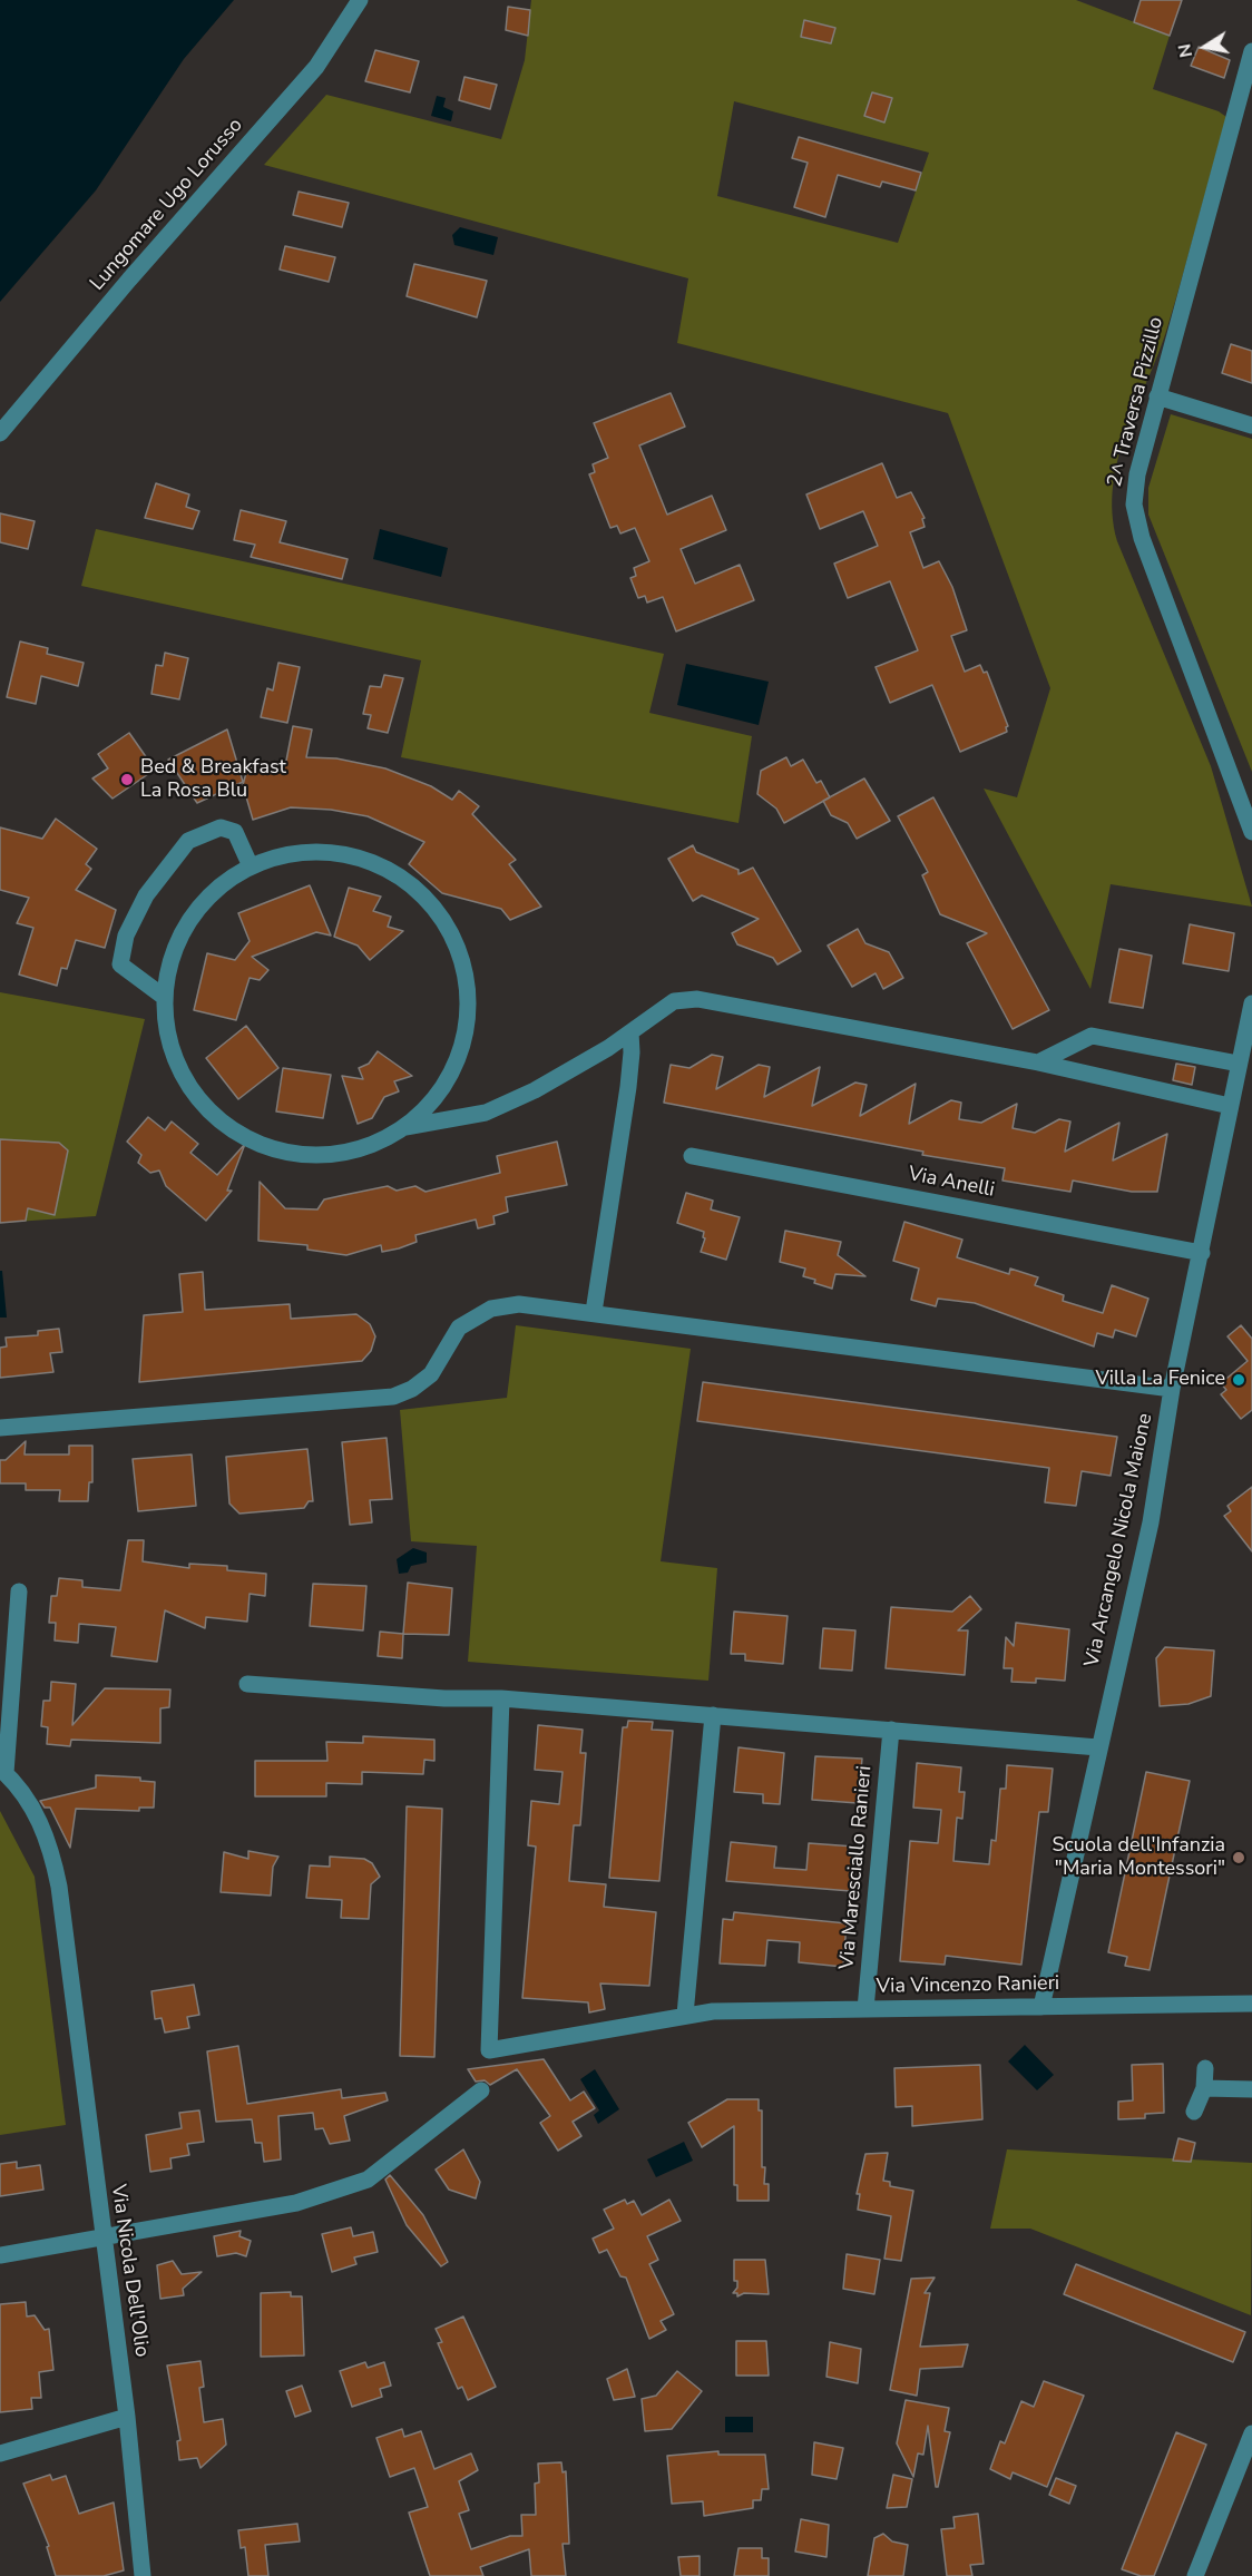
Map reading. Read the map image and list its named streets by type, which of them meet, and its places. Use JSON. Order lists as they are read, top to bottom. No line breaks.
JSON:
{"streets":{"street":["Lungomare Ugo Lorusso","2^ Traversa Pizzillo","Via Anelli","Via Arcangelo Nicola Maione","Via Maresciallo Ranieri","Via Vincenzo Ranieri","Via Nicola Dell'Olio"]},"crossings":[["Via Anelli","Via Arcangelo Nicola Maione"],["Via Arcangelo Nicola Maione","Via Vincenzo Ranieri"],["Via Maresciallo Ranieri","Via Vincenzo Ranieri"]],"places":["Bed & Breakfast La Rosa Blu","Villa La Fenice","Scuola dell'Infanzia \"Maria Montessori\""],"north":"left"}
